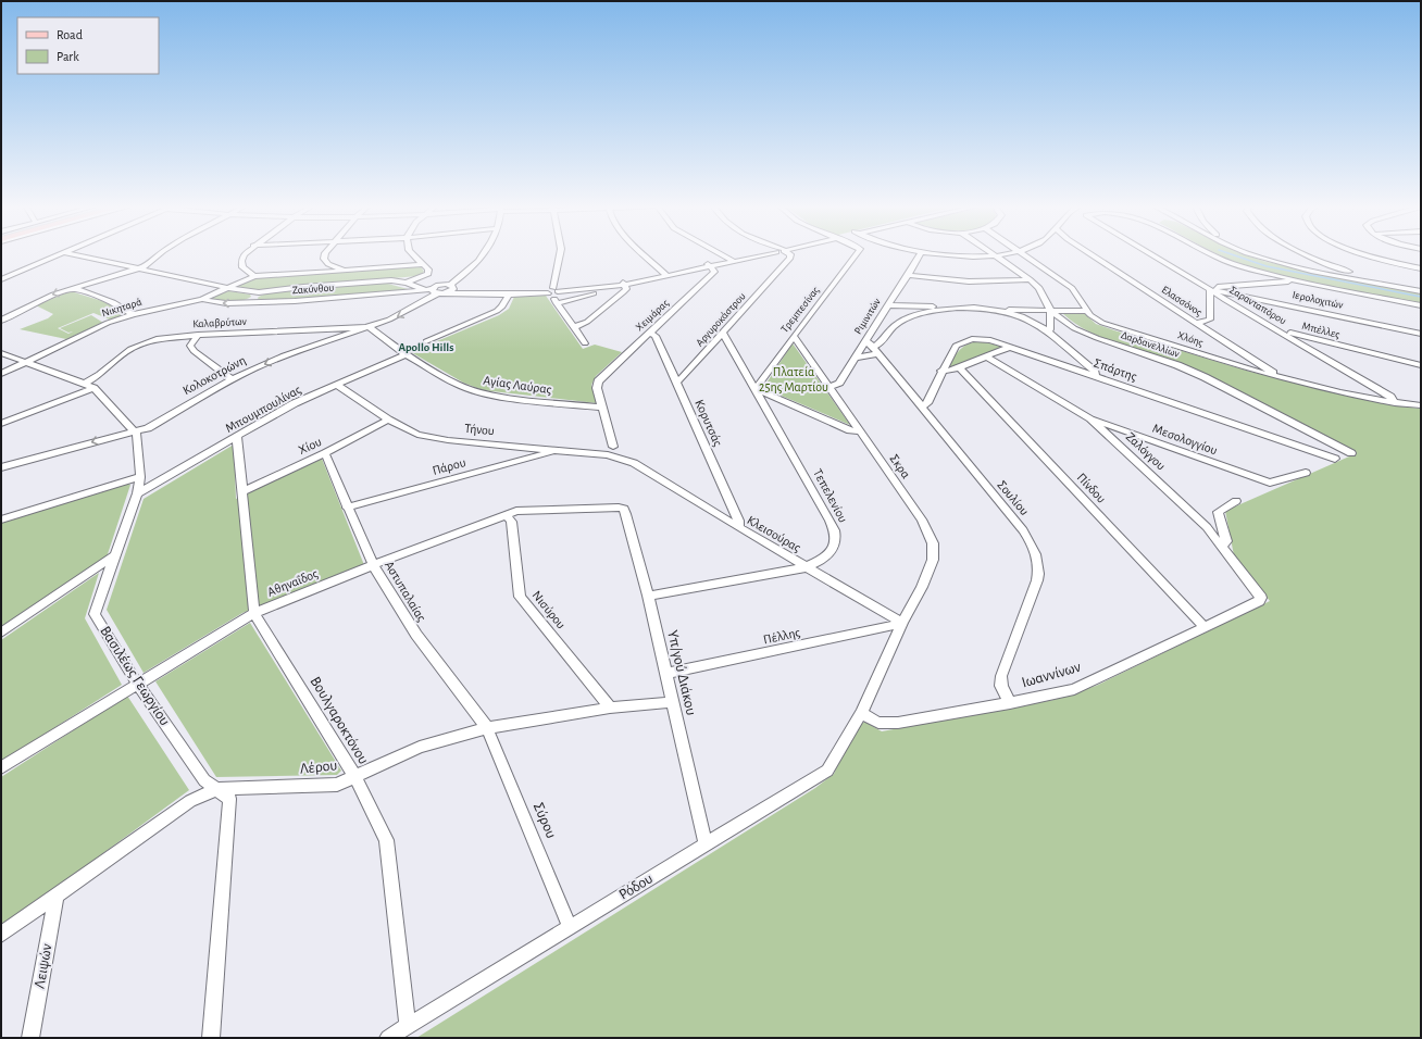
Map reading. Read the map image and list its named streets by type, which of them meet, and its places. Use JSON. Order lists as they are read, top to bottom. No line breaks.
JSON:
{"streets":{"street":["Ζακύνθου","Ιερολοχιτών","Ελασσόνος","Σαρανταπόρου","Νικηταρά","Τρεμπεσίνας","Χειμάρας","Ριμινιτών","Αργυροκάστρου","Καλαβρύτων","Μπέλλες","Χλόης","Δαρδανελλίων","Σπάρτης","Κολοκοτρώνη","Αγίας Λαύρας","Μπουμπουλίνας","Κορυτσάς","Τήνου","Μεσολογγίου","Χίου","Ζαλόγγου","Πάρου","Σκρα","Πίνδου","Τεπελενίου","Σουλίου","Κλεισούρας","Αθηναΐδος","Αστυπαλαίας","Νισύρου","Πέλλης","Υπ/γού Διάκου","Ιωαννίνων","Βασιλέως Γεωργίου","Βουλγαροκτόνου","Λέρου","Σύρου","Ρόδου","Λειψών"]},"crossings":[["Ζακύνθου","Νικηταρά"],["Ζακύνθου","Κολοκοτρώνη"],["Ιερολοχιτών","Σαρανταπόρου"],["Ελασσόνος","Χλόης"],["Σαρανταπόρου","Μπέλλες"],["Σαρανταπόρου","Χλόης"],["Τρεμπεσίνας","Σκρα"],["Τρεμπεσίνας","Τεπελενίου"],["Χειμάρας","Αγίας Λαύρας"],["Χειμάρας","Κορυτσάς"],["Ριμινιτών","Σκρα"],["Ριμινιτών","Σουλίου"],["Αργυροκάστρου","Κορυτσάς"],["Αργυροκάστρου","Τεπελενίου"],["Καλαβρύτων","Κολοκοτρώνη"],["Καλαβρύτων","Αγίας Λαύρας"],["Σπάρτης","Σουλίου"],["Κολοκοτρώνη","Αγίας Λαύρας"],["Κολοκοτρώνη","Βασιλέως Γεωργίου"],["Αγίας Λαύρας","Μπουμπουλίνας"],["Μπουμπουλίνας","Τήνου"],["Μπουμπουλίνας","Βασιλέως Γεωργίου"],["Μπουμπουλίνας","Βουλγαροκτόνου"],["Κορυτσάς","Κλεισούρας"],["Τήνου","Χίου"],["Τήνου","Πάρου"],["Τήνου","Κλεισούρας"],["Μεσολογγίου","Ζαλόγγου"],["Χίου","Αστυπαλαίας"],["Χίου","Βουλγαροκτόνου"],["Ζαλόγγου","Ιωαννίνων"],["Πάρου","Αστυπαλαίας"],["Σκρα","Κλεισούρας"],["Σκρα","Πέλλης"],["Σκρα","Ιωαννίνων"],["Σκρα","Ρόδου"],["Πίνδου","Ιωαννίνων"],["Τεπελενίου","Κλεισούρας"],["Τεπελενίου","Υπ/γού Διάκου"],["Σουλίου","Ιωαννίνων"],["Κλεισούρας","Πέλλης"],["Αθηναΐδος","Αστυπαλαίας"],["Αθηναΐδος","Νισύρου"],["Αθηναΐδος","Υπ/γού Διάκου"],["Αθηναΐδος","Βασιλέως Γεωργίου"],["Αθηναΐδος","Βουλγαροκτόνου"],["Αστυπαλαίας","Λέρου"],["Αστυπαλαίας","Σύρου"],["Νισύρου","Λέρου"],["Πέλλης","Υπ/γού Διάκου"],["Υπ/γού Διάκου","Λέρου"],["Υπ/γού Διάκου","Ρόδου"],["Ιωαννίνων","Ρόδου"],["Βασιλέως Γεωργίου","Λέρου"],["Βουλγαροκτόνου","Λέρου"],["Βουλγαροκτόνου","Ρόδου"],["Λέρου","Σύρου"],["Λέρου","Λειψών"],["Σύρου","Ρόδου"]],"districts":["Apollo Hills"],"parks":["Πλατεία 25ης Μαρτίου"],"legend":["Road","Park"]}
